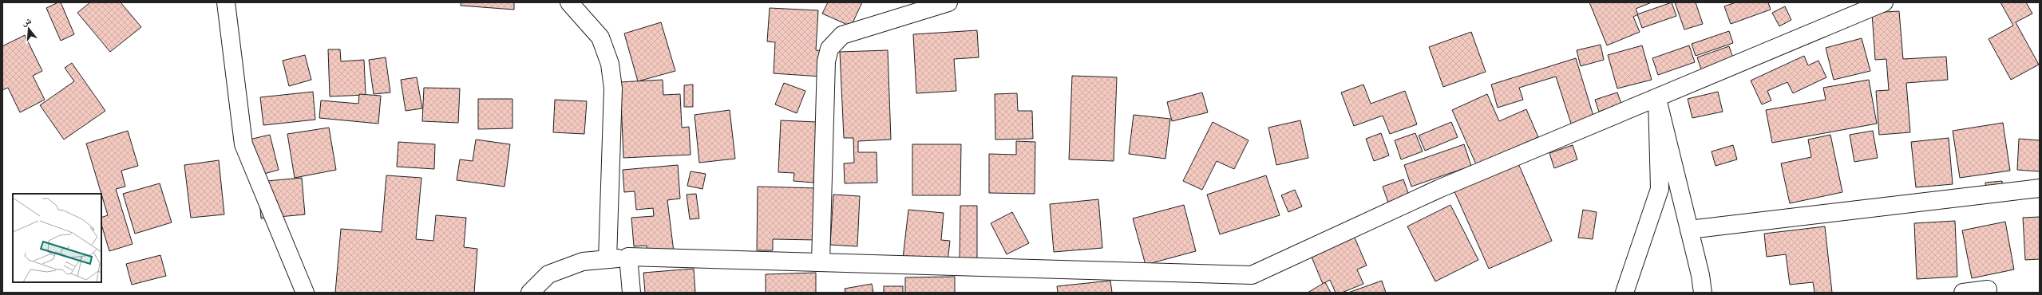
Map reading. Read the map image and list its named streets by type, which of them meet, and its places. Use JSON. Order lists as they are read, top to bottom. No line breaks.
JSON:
{"north":"top"}
